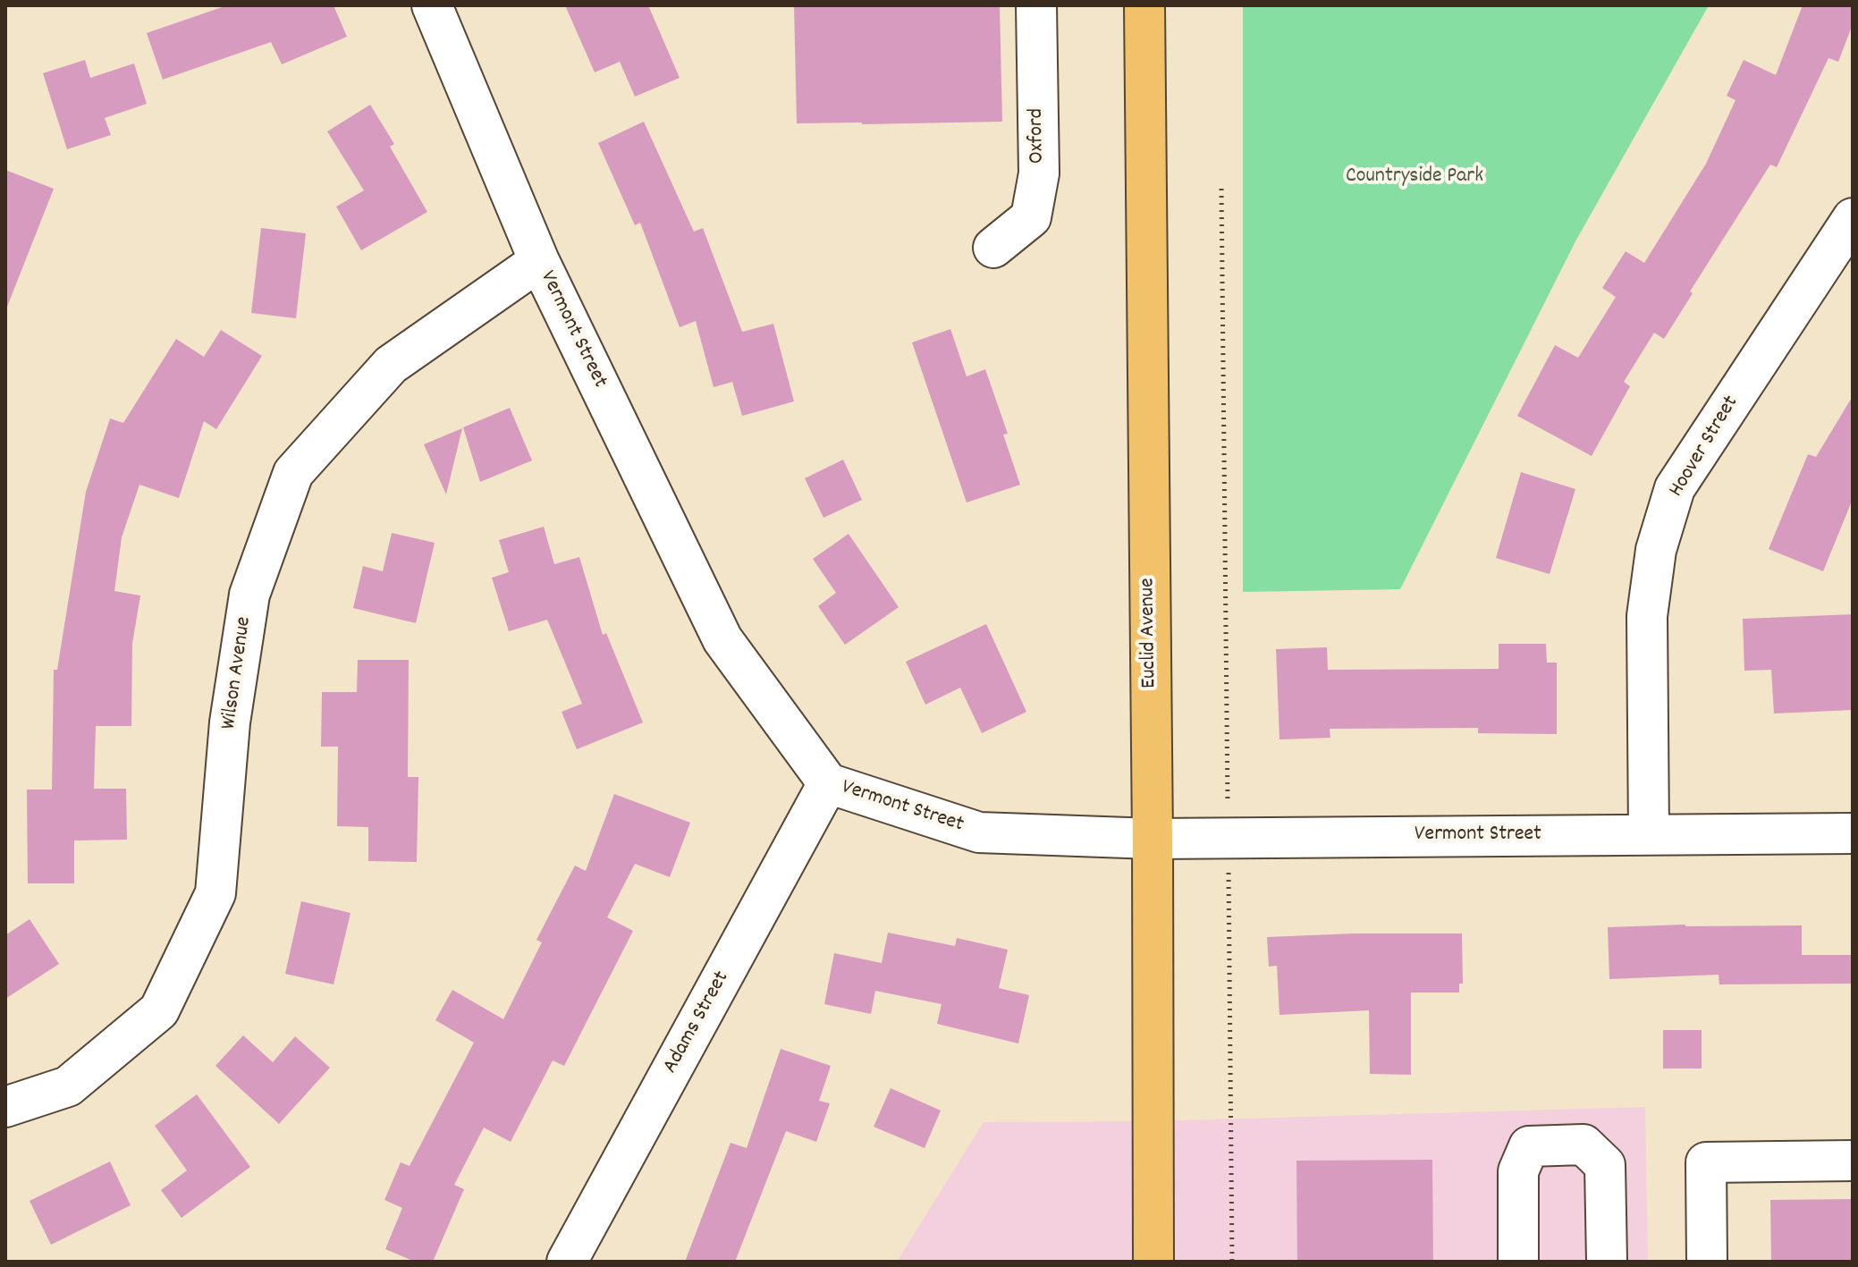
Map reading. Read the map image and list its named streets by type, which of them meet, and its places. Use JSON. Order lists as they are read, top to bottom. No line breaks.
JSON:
{"streets":{"main road":["Euclid Avenue"],"street":["Oxford","Vermont Street","Hoover Street","Wilson Avenue","Adams Street"]},"crossings":[["Vermont Street","Hoover Street"],["Vermont Street","Euclid Avenue"],["Vermont Street","Wilson Avenue"],["Vermont Street","Adams Street"]],"parks":["Countryside Park"]}
